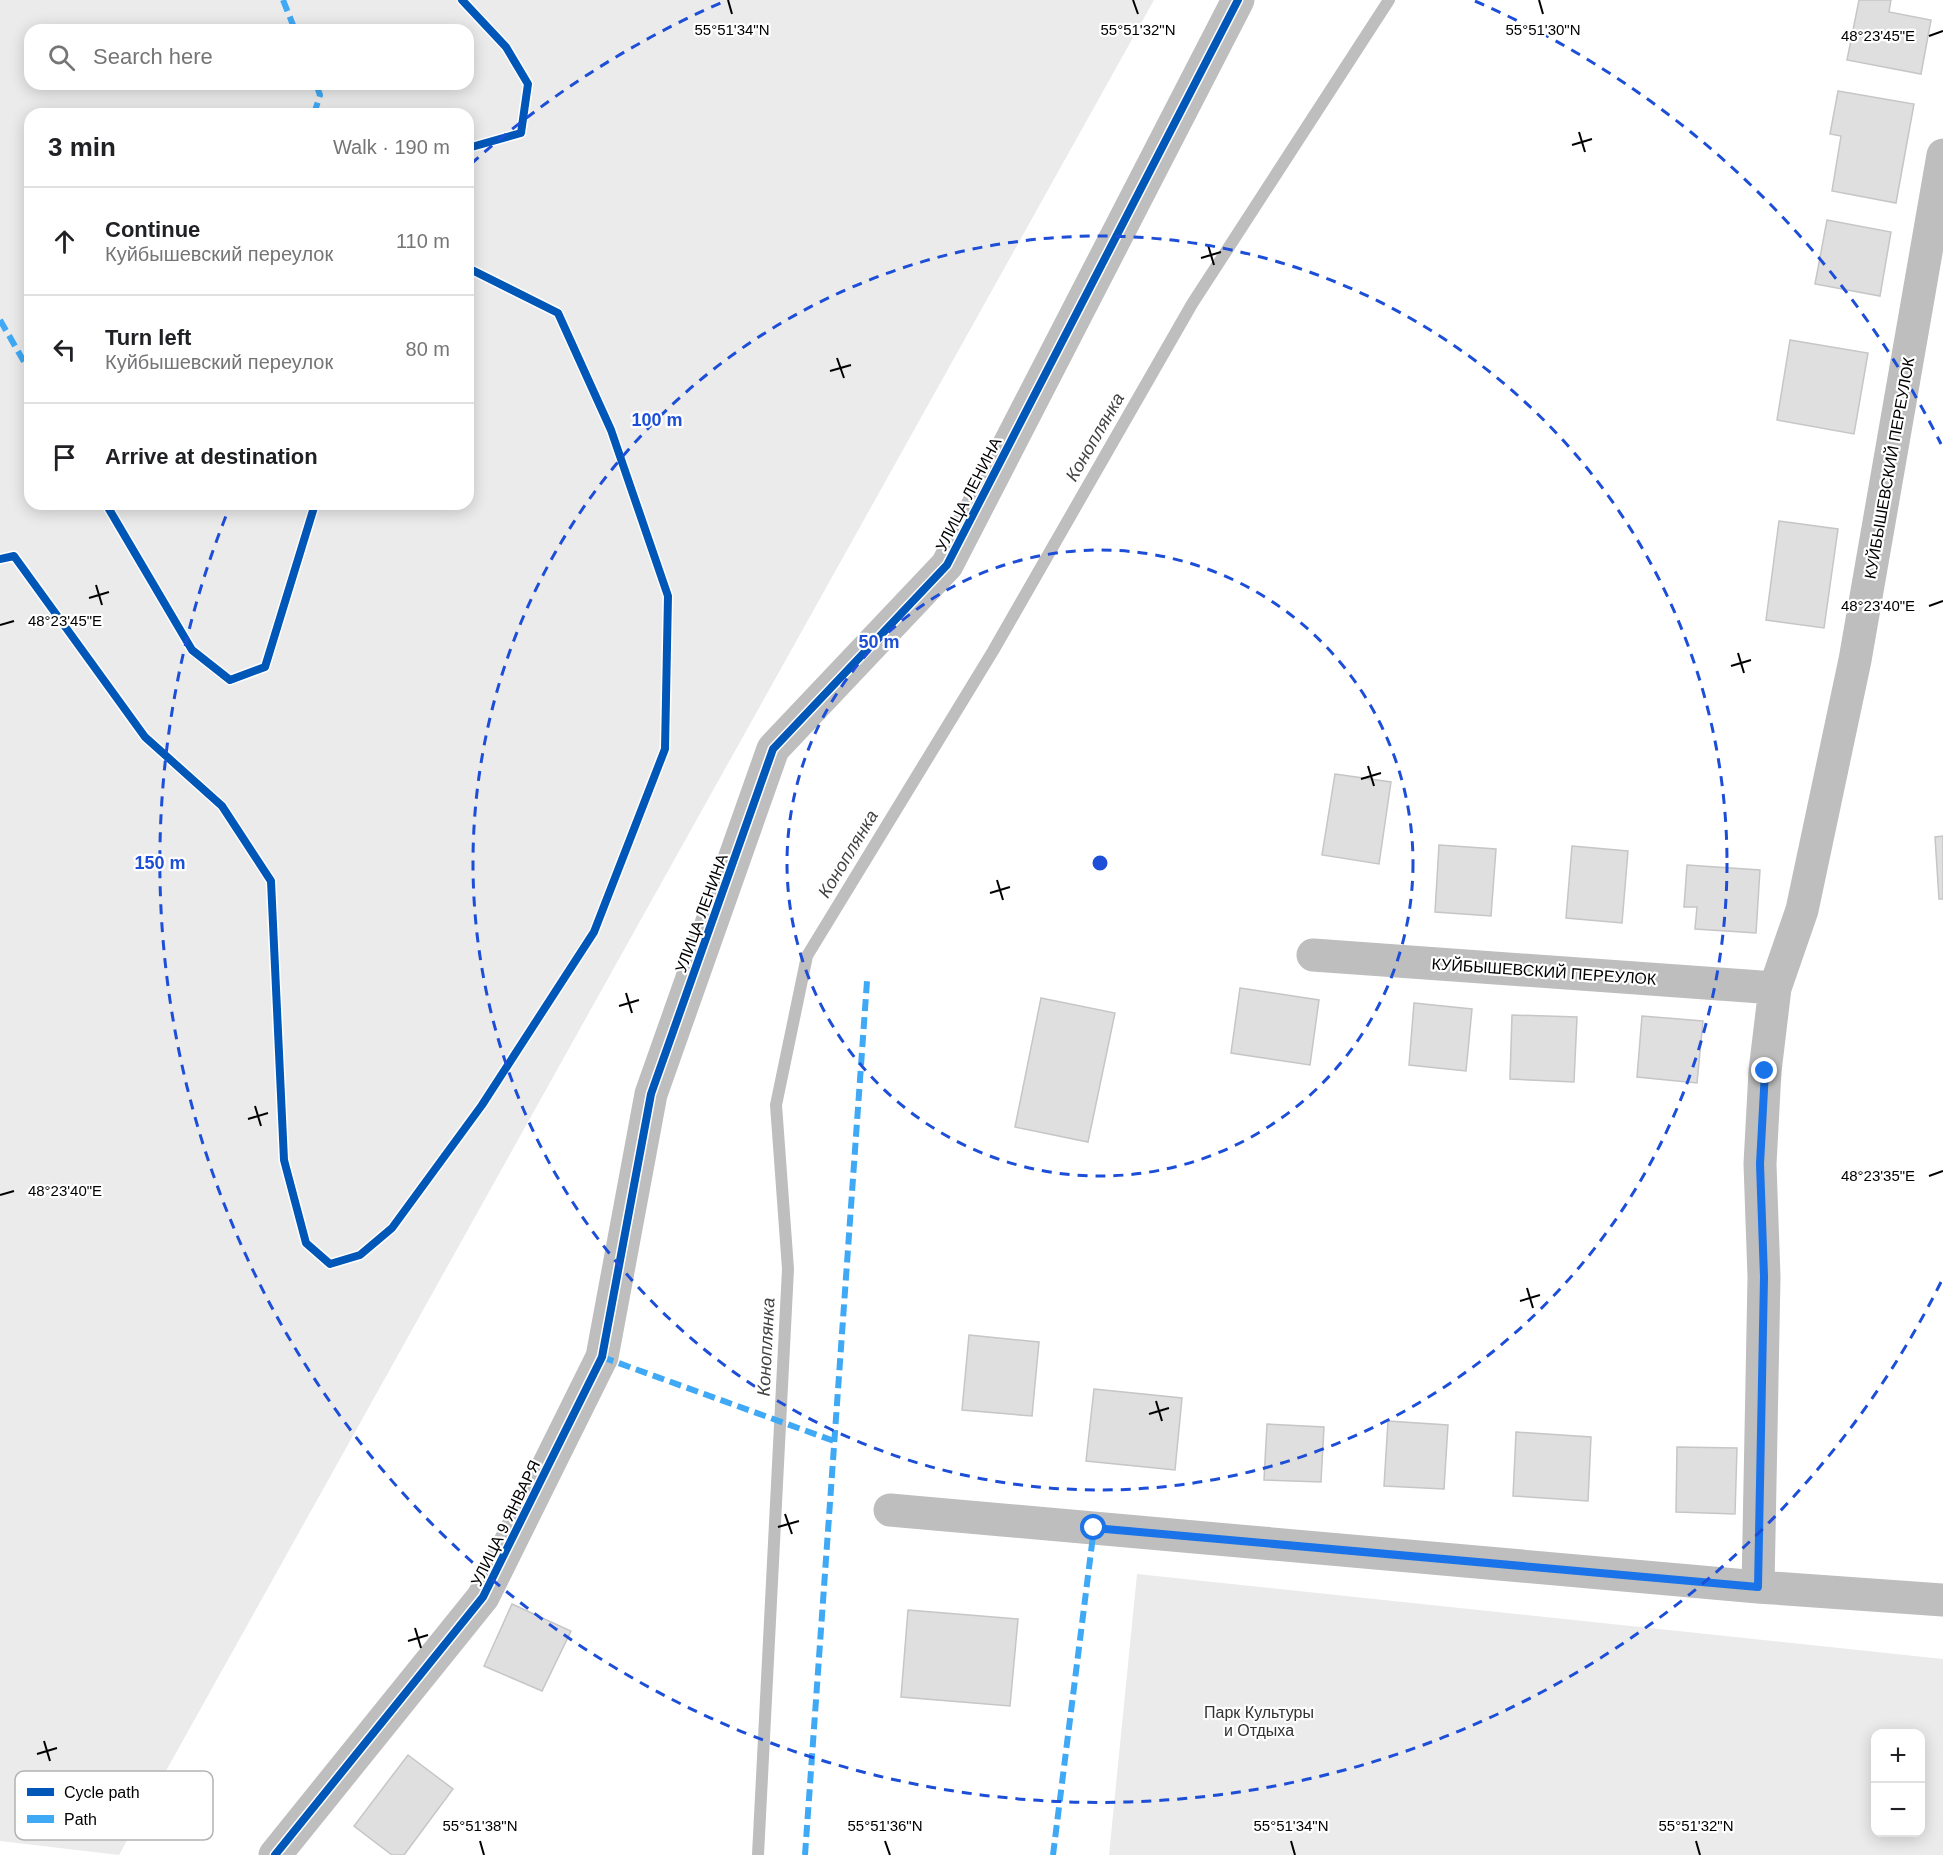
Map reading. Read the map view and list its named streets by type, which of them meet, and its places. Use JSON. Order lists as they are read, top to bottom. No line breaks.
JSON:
{"streets":{"street":["КУЙБЫШЕВСКИЙ ПЕРЕУЛОК","УЛИЦА ЛЕНИНА","УЛИЦА 9 ЯНВАРЯ"]},"crossings":[["УЛИЦА ЛЕНИНА","УЛИЦА 9 ЯНВАРЯ"]],"water":["Коноплянка"],"parks":["Парк Культуры и Отдыха"],"legend":["Cycle path","Path"],"page":{"search":"Search here","heading":["3 min","Walk · 190 m"],"list":[["Continue","Куйбышевский переулок","110 m"],["Turn left","Куйбышевский переулок","80 m"],"Arrive at destination"],"map_buttons":["+","−"]},"coordinates":["55°51'34\"N","55°51'32\"N","55°51'30\"N","48°23'45\"E","48°23'40\"E","48°23'35\"E","55°51'38\"N","55°51'36\"N"],"rings":["100 m","50 m","150 m"]}
